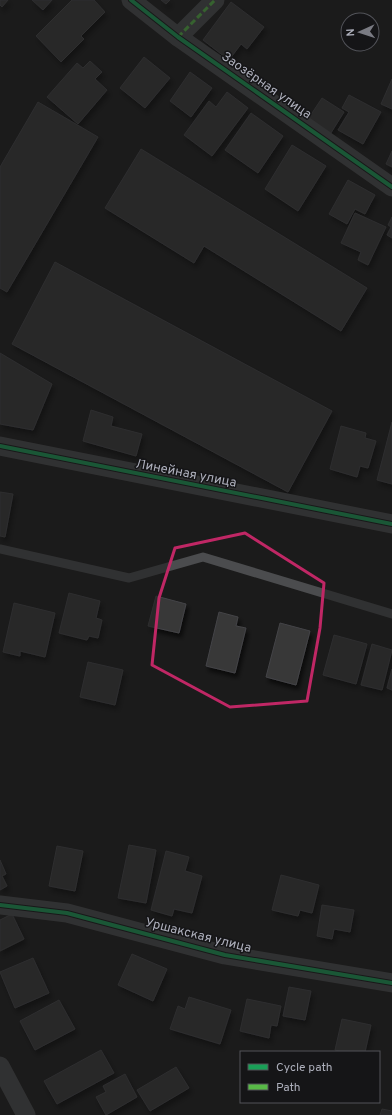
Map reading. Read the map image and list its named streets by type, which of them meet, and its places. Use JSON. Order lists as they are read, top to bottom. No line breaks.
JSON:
{"streets":{"street":["Заозёрная улица","Линейная улица","Уршакская улица"]},"legend":["Cycle path","Path"],"north":"left"}
